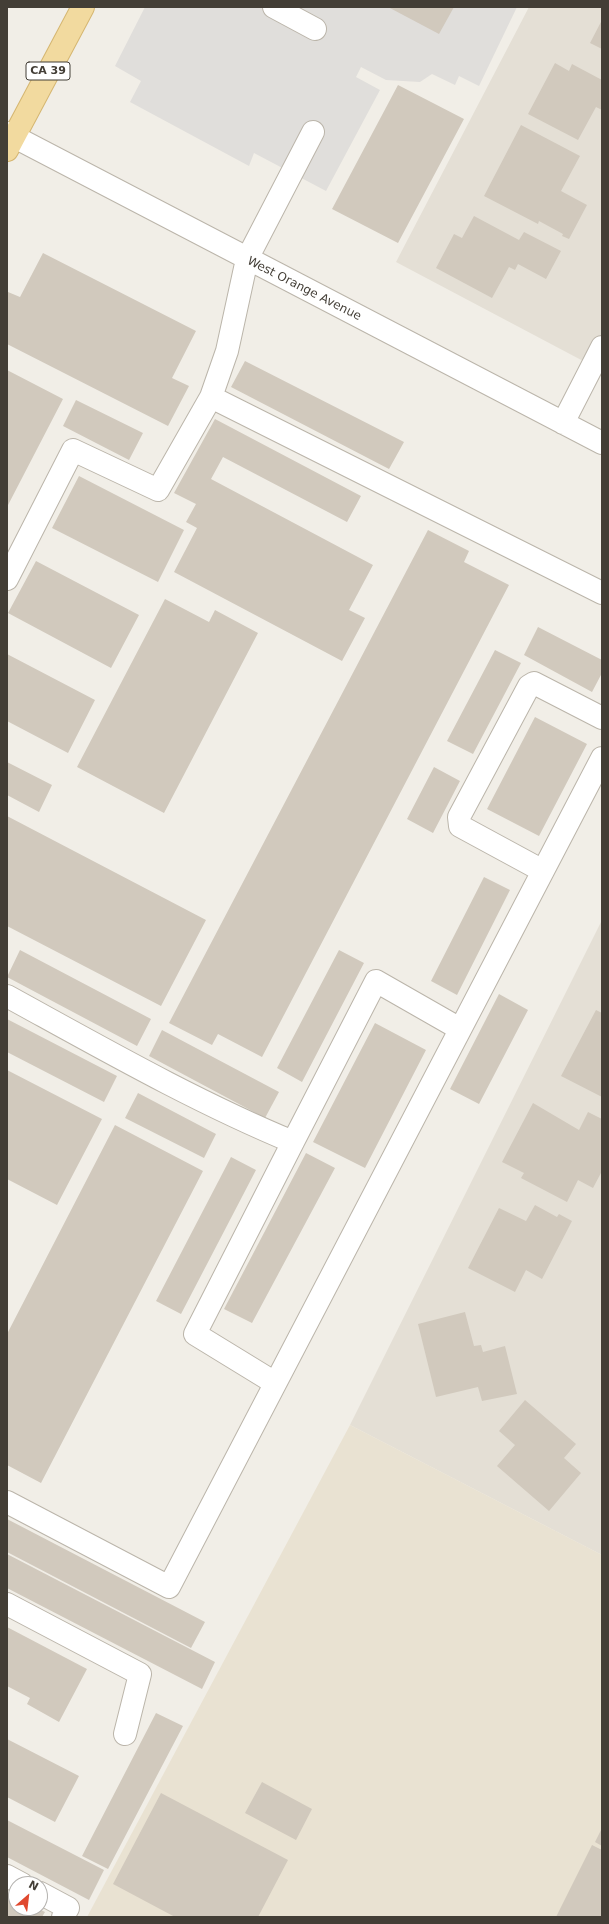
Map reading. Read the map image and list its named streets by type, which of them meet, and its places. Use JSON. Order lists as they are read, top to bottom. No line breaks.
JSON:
{"streets":{"main road":["CA 39"],"street":["West Orange Avenue"]},"crossings":[["CA 39","West Orange Avenue"]],"north":"top right"}
